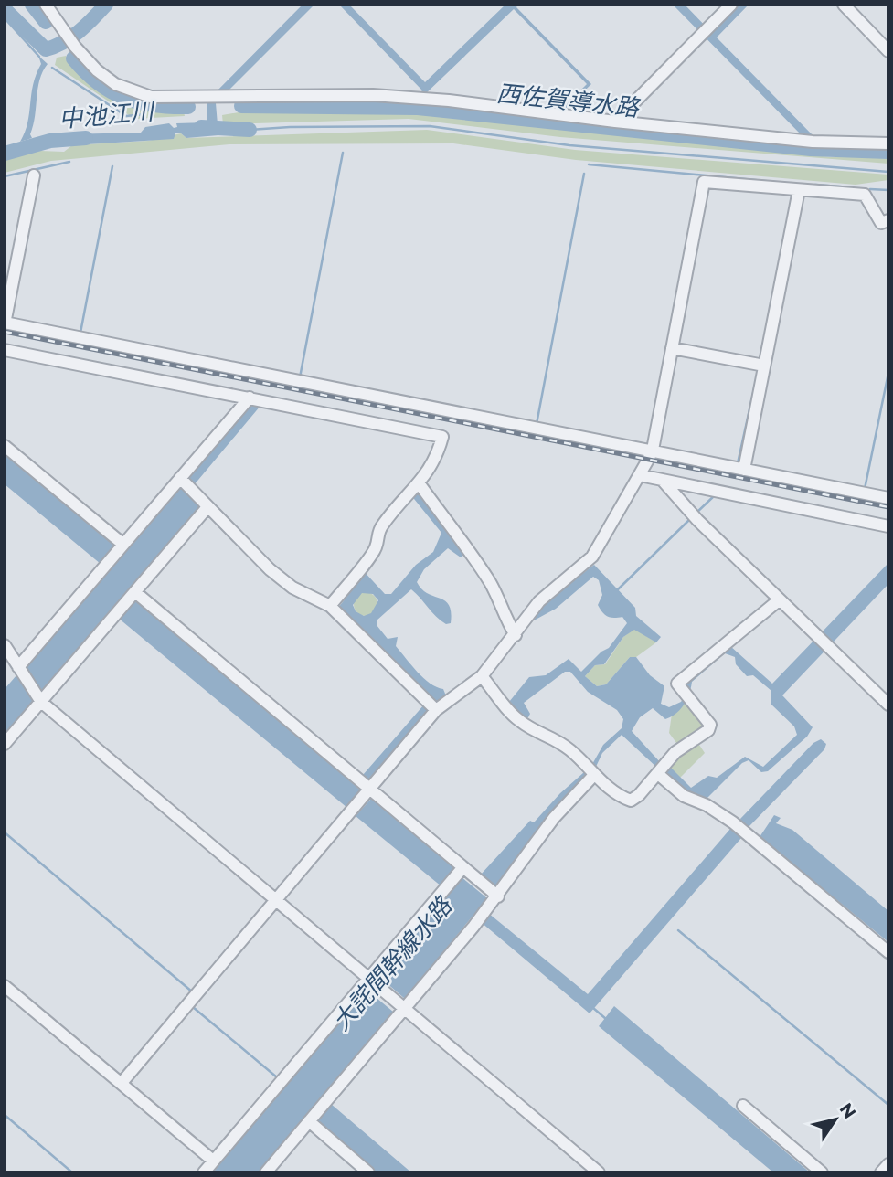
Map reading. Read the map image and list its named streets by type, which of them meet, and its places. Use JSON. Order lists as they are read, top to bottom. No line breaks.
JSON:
{"water":["西佐賀導水路","中池江川","大詫間幹線水路"],"north":"top right"}
